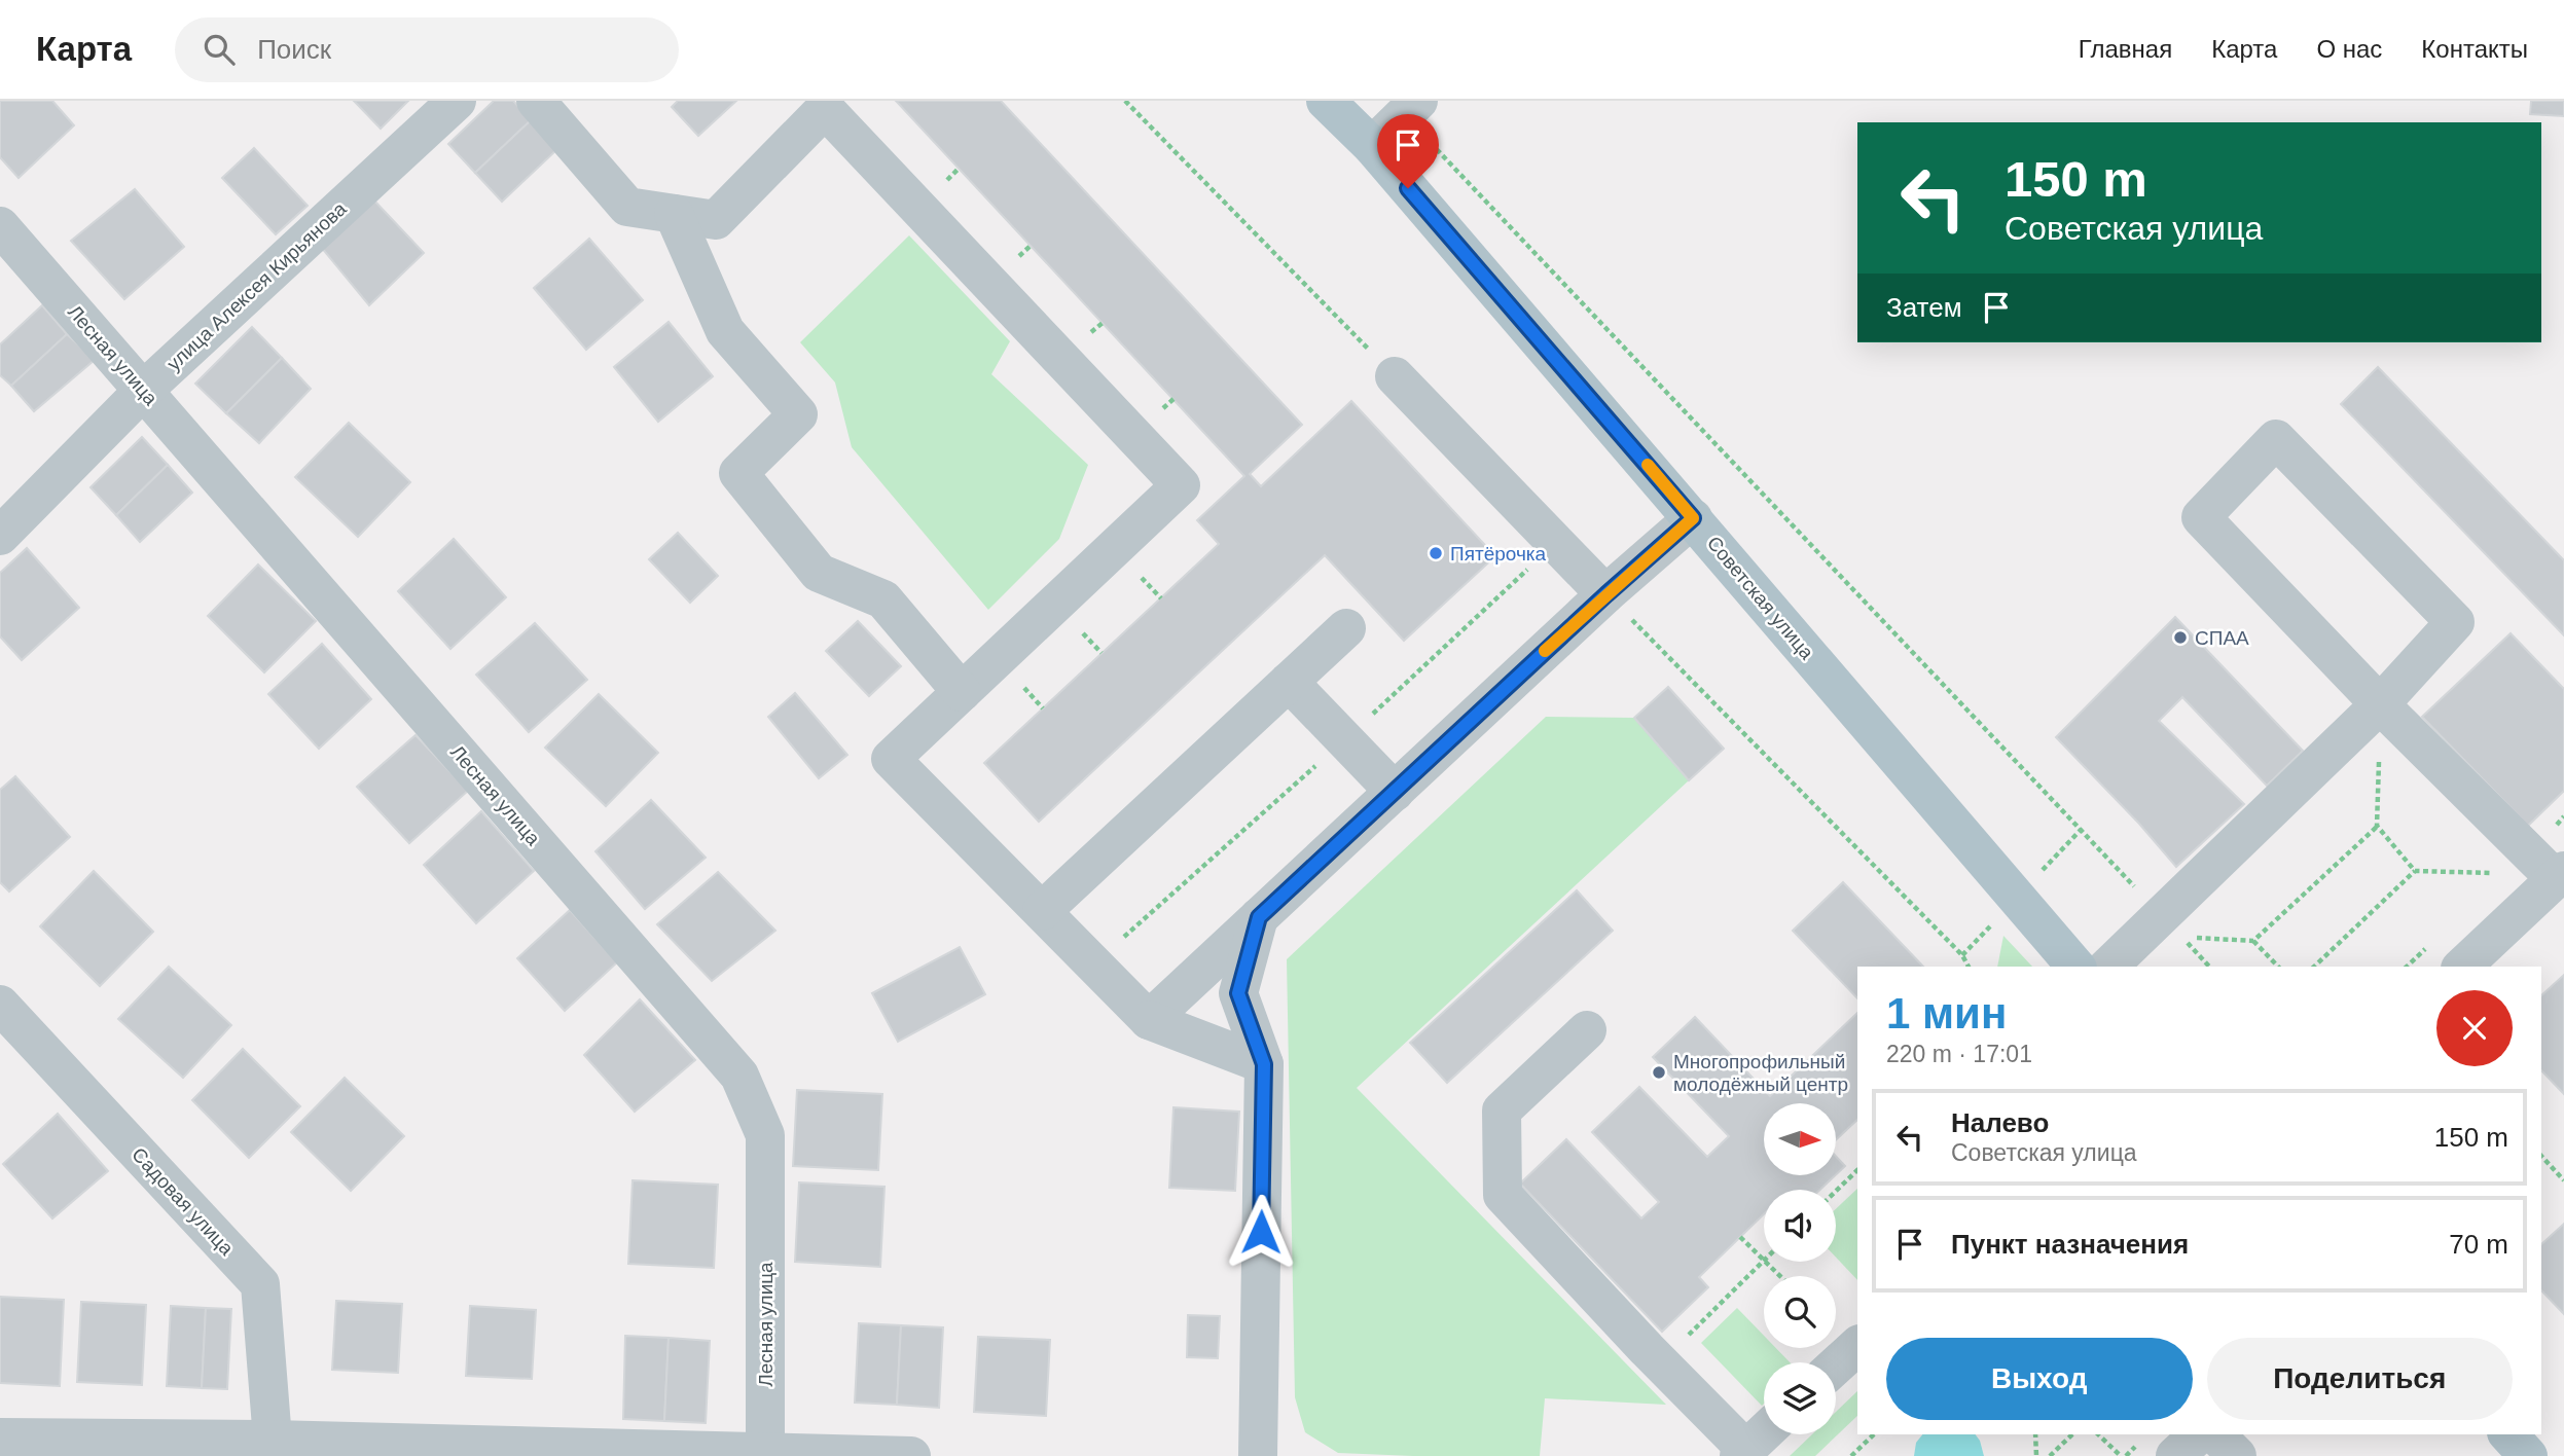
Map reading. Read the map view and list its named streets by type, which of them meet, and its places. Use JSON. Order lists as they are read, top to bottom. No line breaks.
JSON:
{"streets":{"main road":["Советская улица"],"street":["улица Алексея Кирьянова","Лесная улица","Садовая улица"]},"crossings":[["улица Алексея Кирьянова","Лесная улица"]],"places":["Пятёрочка","СПАА","Многопрофильный молодёжный центр"],"north":"right","page":{"header":"Карта","search":"Поиск","nav":["Главная","Карта","О нас","Контакты"],"turn":["150 m","Советская улица"],"then":"Затем","heading":["1 мин","220 m · 17:01"],"list":[{"name":"Налево","note":"Советская улица","value":"150 m"},{"name":"Пункт назначения","value":"70 m"}],"buttons":["Выход","Поделиться"]}}
